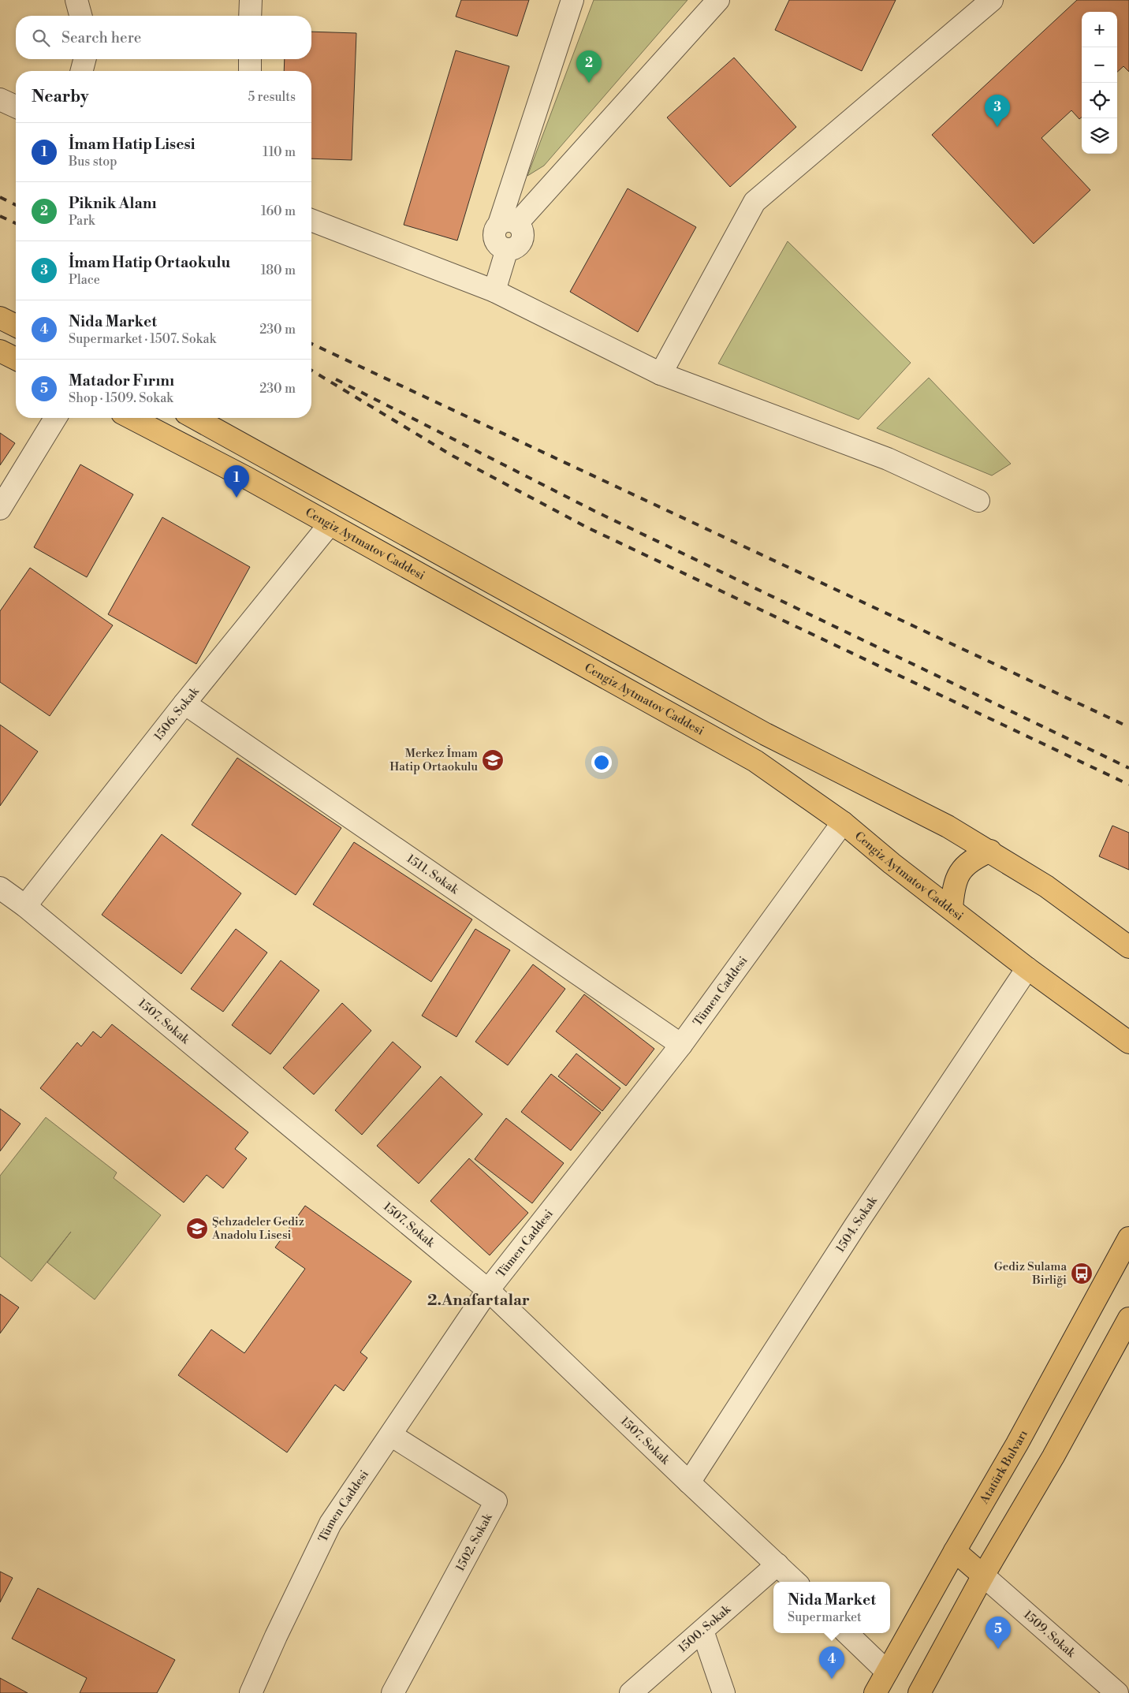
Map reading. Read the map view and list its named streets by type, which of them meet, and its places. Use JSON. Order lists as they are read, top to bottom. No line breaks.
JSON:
{"streets":{"main road":["Cengiz Aytmatov Caddesi","Atatürk Bulvarı"],"street":["1506. Sokak","1511. Sokak","Tümen Caddesi","1507. Sokak","1504. Sokak","1502. Sokak","1500. Sokak","1509. Sokak"]},"crossings":[["Cengiz Aytmatov Caddesi","1506. Sokak"],["Cengiz Aytmatov Caddesi","Tümen Caddesi"],["Cengiz Aytmatov Caddesi","1504. Sokak"],["1506. Sokak","1511. Sokak"],["1506. Sokak","1507. Sokak"],["1511. Sokak","Tümen Caddesi"],["Tümen Caddesi","1507. Sokak"],["Tümen Caddesi","1502. Sokak"],["1507. Sokak","1504. Sokak"],["1507. Sokak","1500. Sokak"]],"districts":["2.Anafartalar"],"places":{"school or university":["Merkez İmam Hatip Ortaokulu","Şehzadeler Gediz Anadolu Lisesi"],"bus stop":["Gediz Sulama Birliği"]},"page":{"map_buttons":["+","−"],"search":"Search here","pins":["2","3","1","5","4"],"heading":["Nearby","5 results"],"list":[{"mark":"1","name":"İmam Hatip Lisesi","note":"Bus stop","value":"110 m"},{"mark":"2","name":"Piknik Alanı","note":"Park","value":"160 m"},{"mark":"3","name":"İmam Hatip Ortaokulu","note":"Place","value":"180 m"},{"mark":"4","name":"Nida Market","note":"Supermarket · 1507. Sokak","value":"230 m"},{"mark":"5","name":"Matador Fırını","note":"Shop · 1509. Sokak","value":"230 m"}],"popup":["Nida Market","Supermarket"]}}
